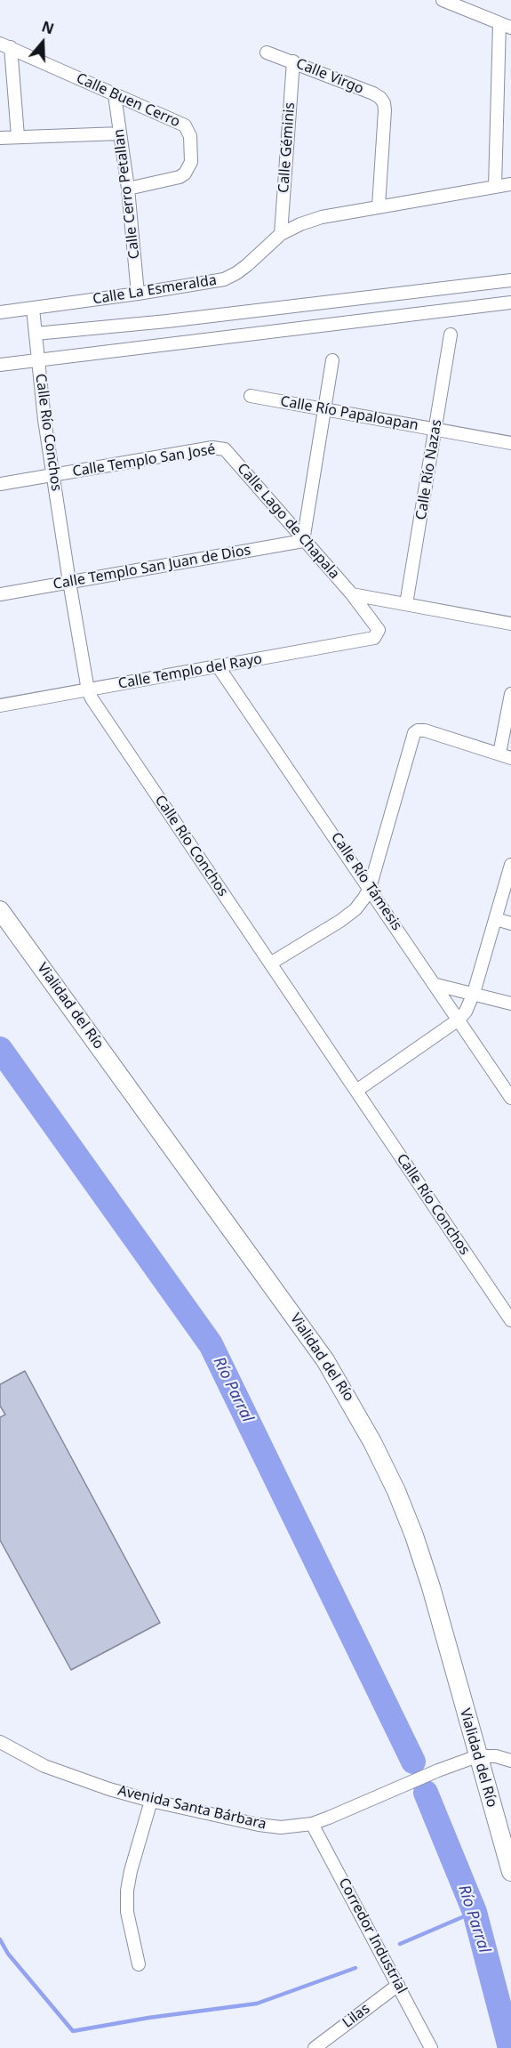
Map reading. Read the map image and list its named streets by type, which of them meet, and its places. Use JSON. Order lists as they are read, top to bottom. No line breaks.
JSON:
{"streets":{"main road":["Vialidad del Río"],"street":["Calle Virgo","Calle Buen Cerro","Calle Géminis","Calle Cerro Petallan","Calle La Esmeralda","Calle Río Papaloapan","Calle Río Conchos","Calle Templo San José","Calle Río Nazas","Calle Lago de Chapala","Calle Templo San Juan de Dios","Calle Templo del Rayo","Calle Río Támesis","Avenida Santa Bárbara","Corredor Industrial","Lilas"]},"crossings":[["Calle Virgo","Calle Géminis"],["Calle Virgo","Calle La Esmeralda"],["Calle Buen Cerro","Calle Cerro Petallan"],["Calle Géminis","Calle La Esmeralda"],["Calle Cerro Petallan","Calle La Esmeralda"],["Calle La Esmeralda","Calle Río Conchos"],["Calle Río Papaloapan","Calle Río Nazas"],["Calle Río Conchos","Calle Templo San José"],["Calle Río Conchos","Calle Templo San Juan de Dios"],["Calle Río Conchos","Calle Templo del Rayo"],["Calle Templo San José","Calle Lago de Chapala"],["Calle Lago de Chapala","Calle Templo San Juan de Dios"],["Calle Lago de Chapala","Calle Templo del Rayo"],["Calle Templo del Rayo","Calle Río Támesis"],["Vialidad del Río","Avenida Santa Bárbara"],["Avenida Santa Bárbara","Corredor Industrial"],["Corredor Industrial","Lilas"]],"water":["Río Parral"],"north":"top"}
